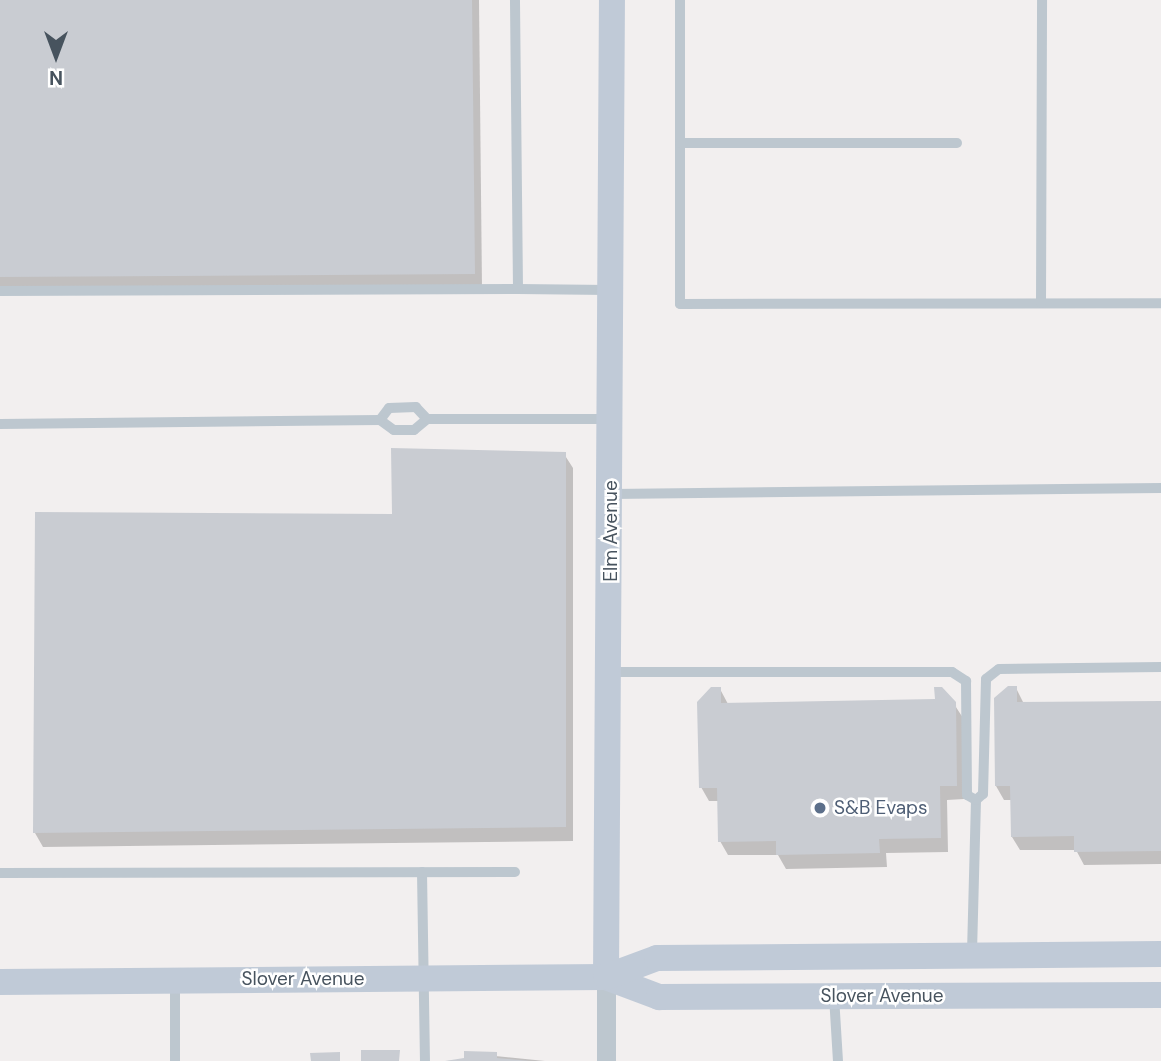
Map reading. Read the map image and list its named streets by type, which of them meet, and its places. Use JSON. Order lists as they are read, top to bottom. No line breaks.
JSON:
{"streets":{"main road":["Elm Avenue","Slover Avenue"]},"crossings":[["Elm Avenue","Slover Avenue"]],"places":["S&B Evaps"],"north":"bottom"}
